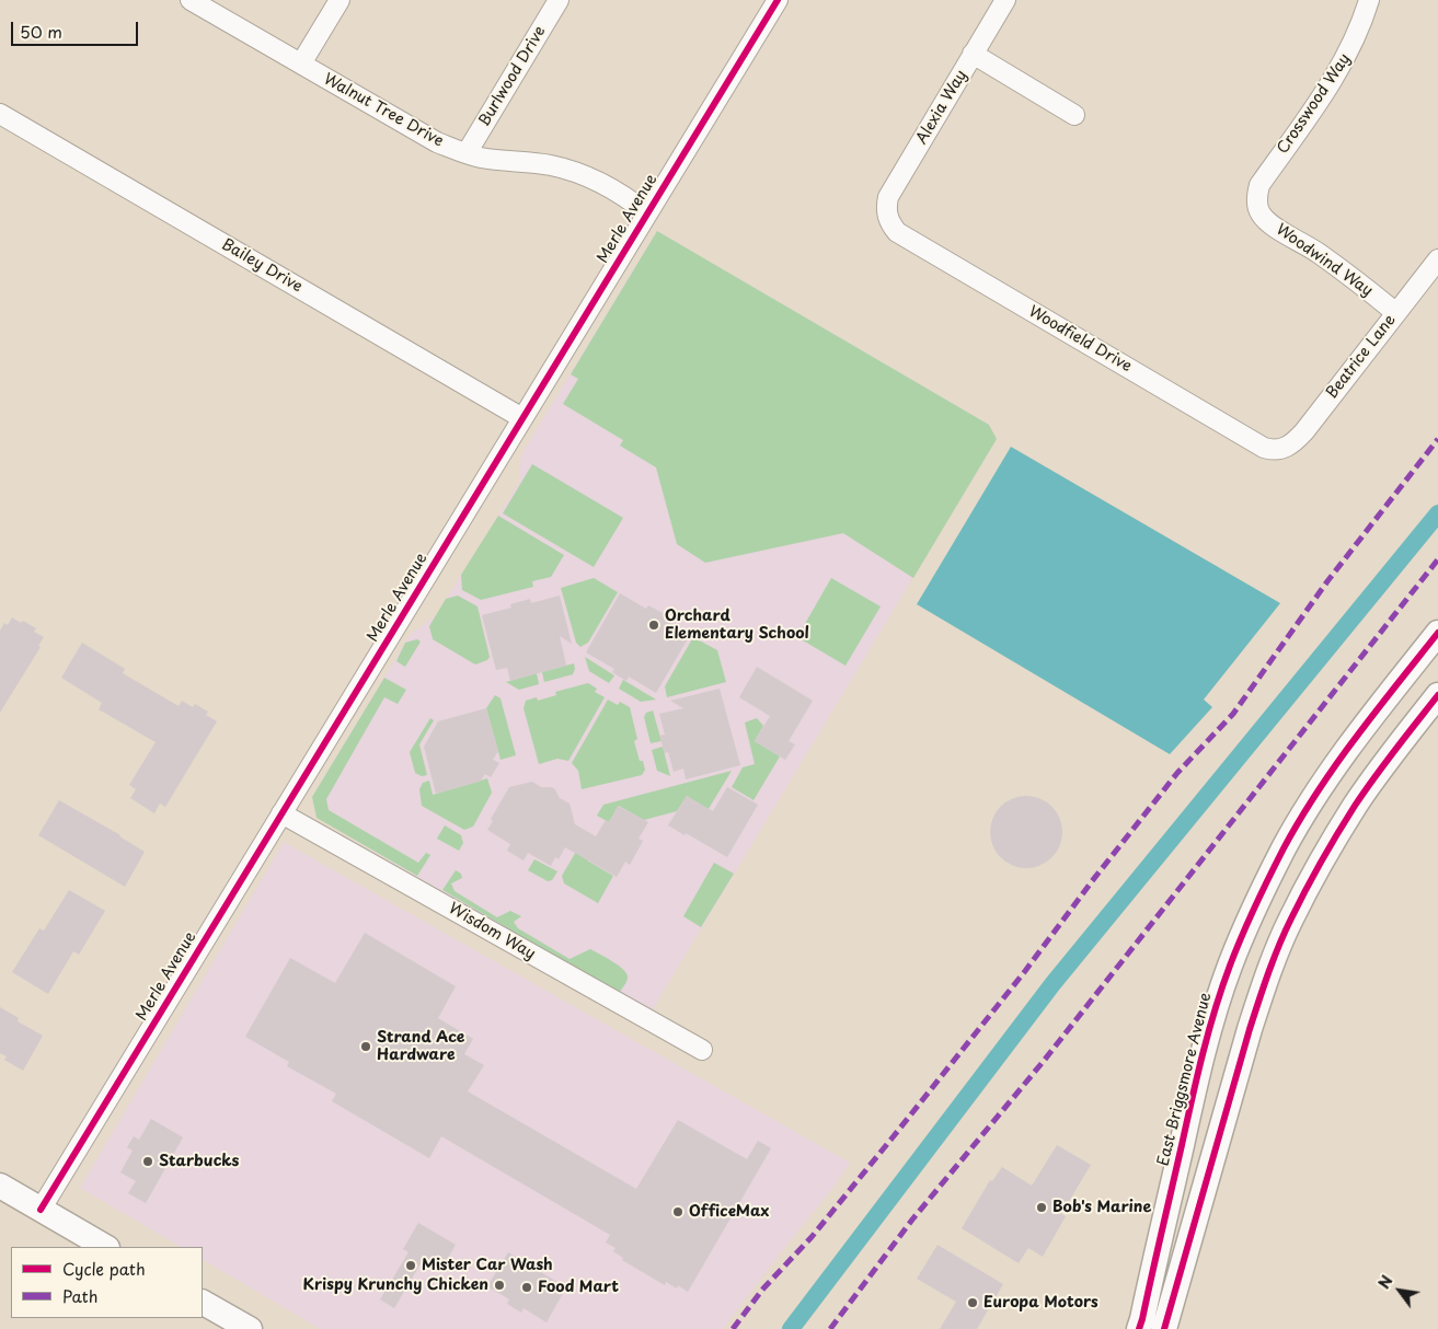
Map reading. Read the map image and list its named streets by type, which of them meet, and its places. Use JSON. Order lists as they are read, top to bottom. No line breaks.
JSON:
{"streets":{"main road":["East Briggsmore Avenue"],"street":["Burlwood Drive","Crosswood Way","Alexia Way","Walnut Tree Drive","Merle Avenue","Woodwind Way","Bailey Drive","Woodfield Drive","Beatrice Lane","Wisdom Way"]},"crossings":[["Burlwood Drive","Walnut Tree Drive"],["Crosswood Way","Woodwind Way"],["Alexia Way","Woodfield Drive"],["Walnut Tree Drive","Merle Avenue"],["Merle Avenue","Bailey Drive"],["Merle Avenue","Wisdom Way"],["Woodwind Way","Beatrice Lane"],["Woodfield Drive","Beatrice Lane"]],"places":["Orchard Elementary School","Strand Ace Hardware","Starbucks","Bob's Marine","OfficeMax","Mister Car Wash","Krispy Krunchy Chicken","Food Mart","Europa Motors"],"legend":["Cycle path","Path"],"scale_bar":"50 m","north":"top left"}
